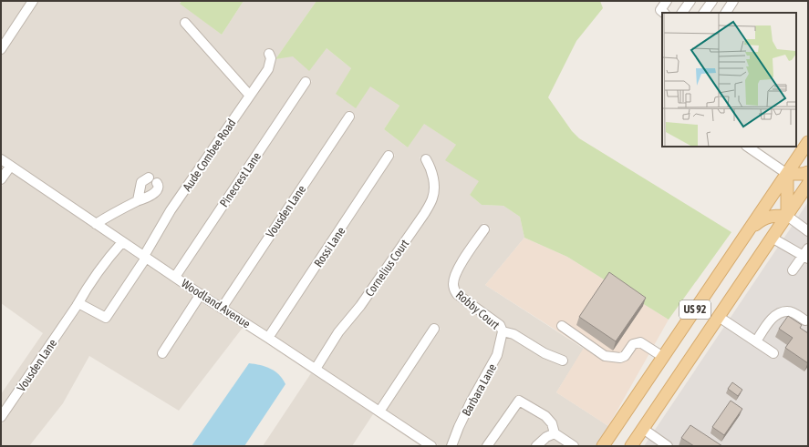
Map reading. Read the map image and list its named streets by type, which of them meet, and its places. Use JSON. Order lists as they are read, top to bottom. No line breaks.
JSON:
{"streets":{"main road":["US 92"],"street":["Aude Combee Road","Pinecrest Lane","Vousden Lane","Rossi Lane","Cornelius Court","Woodland Avenue","Robby Court","Barbara Lane"]},"crossings":[["Aude Combee Road","Vousden Lane"],["Aude Combee Road","Woodland Avenue"],["Pinecrest Lane","Woodland Avenue"],["Vousden Lane","Woodland Avenue"],["Rossi Lane","Woodland Avenue"],["Cornelius Court","Woodland Avenue"],["Robby Court","Barbara Lane"]]}
